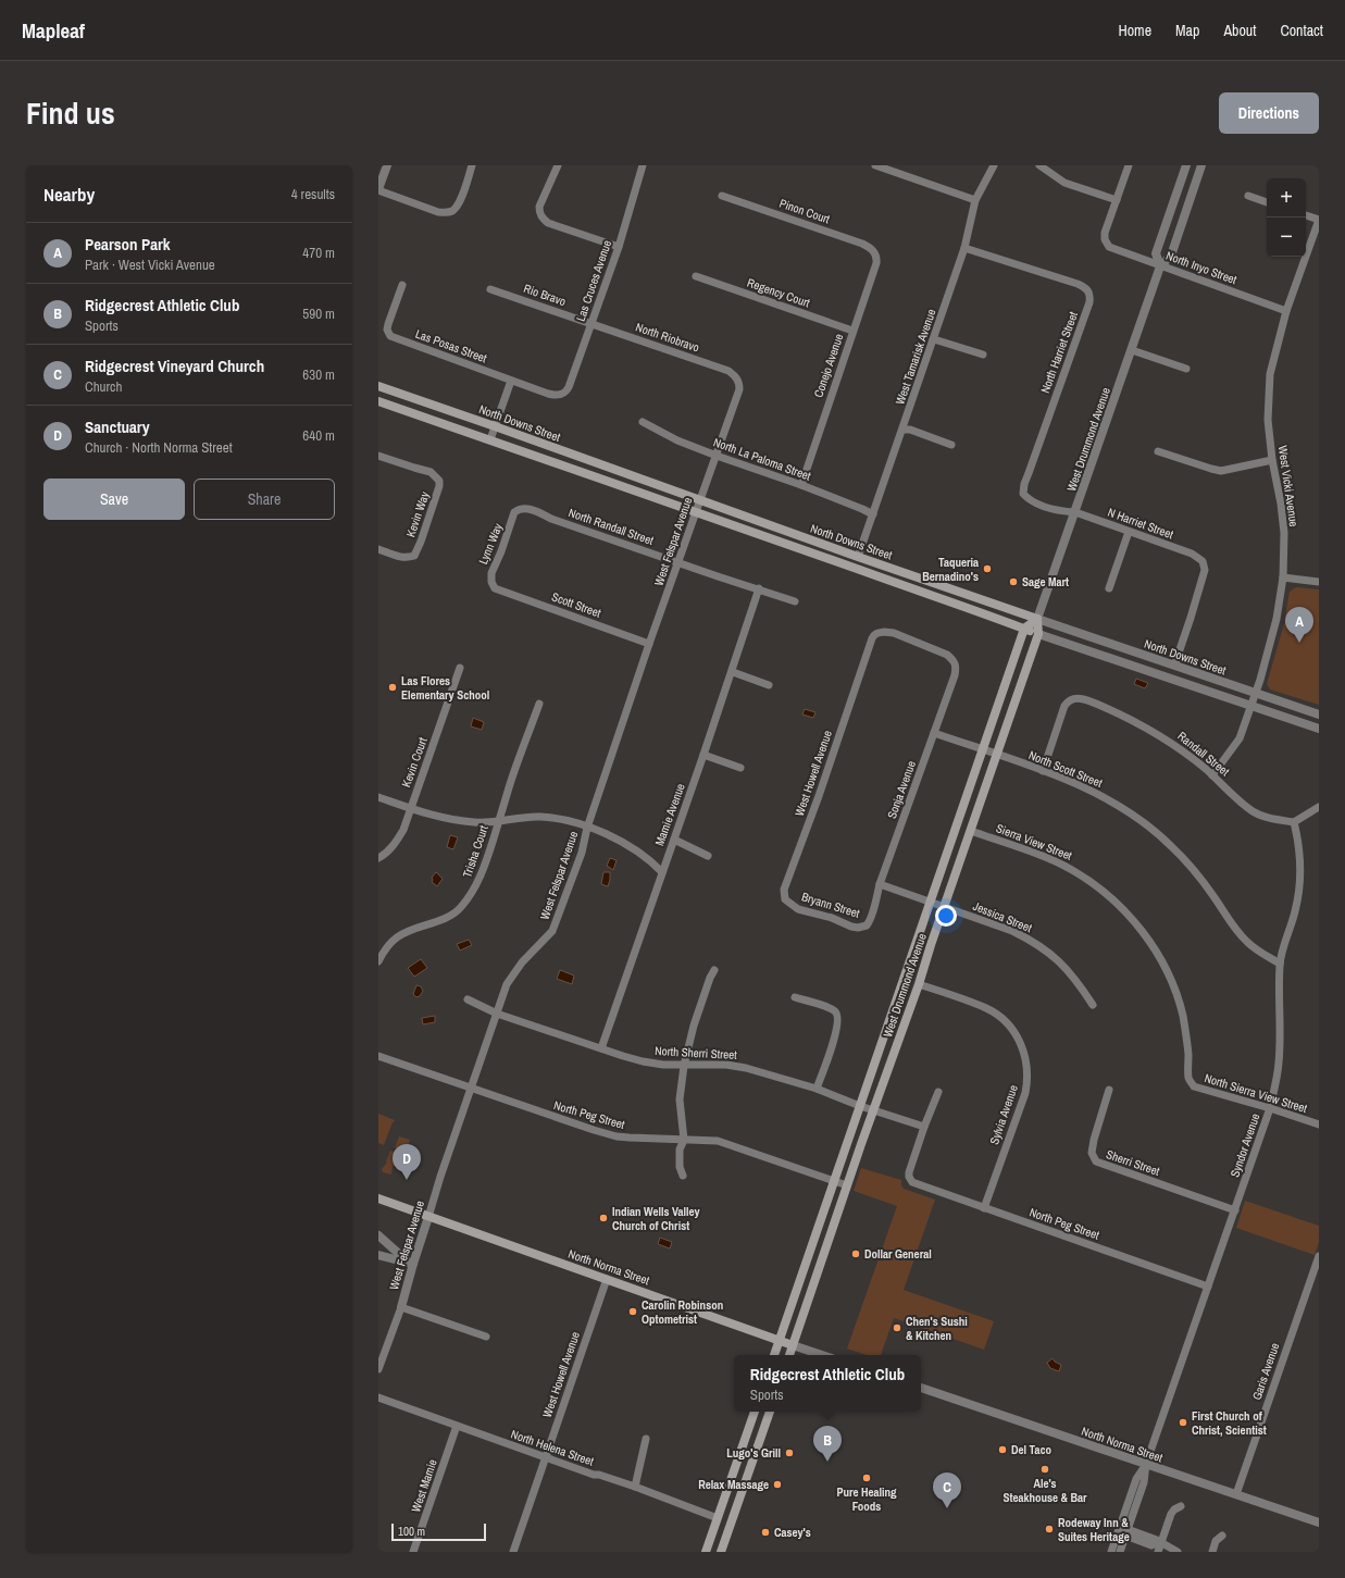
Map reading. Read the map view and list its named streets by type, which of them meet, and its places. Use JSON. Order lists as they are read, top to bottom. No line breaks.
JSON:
{"streets":{"main road":["North Downs Street","West Drummond Avenue","North Norma Street"],"street":["Pinon Court","North Inyo Street","Las Cruces Avenue","Regency Court","Rio Bravo","North Riobravo","Las Posas Street","North Harriet Street","West Tamarisk Avenue","Conejo Avenue","North La Paloma Street","West Vicki Avenue","Kevin Way","N Harriet Street","North Randall Street","West Felspar Avenue","Lynn Way","Scott Street","Randall Street","Kevin Court","North Scott Street","West Howell Avenue","Sonja Avenue","Mamie Avenue","Sierra View Street","Trisha Court","Bryann Street","Jessica Street","North Sherri Street","North Sierra View Street","North Peg Street","Sylvia Avenue","Syndor Avenue","Sherri Street","Garis Avenue","North Helena Street","West Mamie"]},"crossings":[["Pinon Court","Conejo Avenue"],["North Inyo Street","West Drummond Avenue"],["North Inyo Street","West Vicki Avenue"],["Las Cruces Avenue","Rio Bravo"],["Las Cruces Avenue","North Riobravo"],["Las Cruces Avenue","Las Posas Street"],["Regency Court","Conejo Avenue"],["Rio Bravo","North Riobravo"],["North Riobravo","West Felspar Avenue"],["North Harriet Street","West Tamarisk Avenue"],["North Harriet Street","West Drummond Avenue"],["North Harriet Street","N Harriet Street"],["West Tamarisk Avenue","North Downs Street"],["West Tamarisk Avenue","North La Paloma Street"],["Conejo Avenue","North La Paloma Street"],["North Downs Street","West Drummond Avenue"],["North Downs Street","West Vicki Avenue"],["North Downs Street","N Harriet Street"],["North Downs Street","West Felspar Avenue"],["West Drummond Avenue","N Harriet Street"],["West Drummond Avenue","North Scott Street"],["West Drummond Avenue","Sierra View Street"],["West Drummond Avenue","Jessica Street"],["West Drummond Avenue","North Sherri Street"],["West Drummond Avenue","North Peg Street"],["West Drummond Avenue","Sylvia Avenue"],["West Drummond Avenue","North Norma Street"],["North La Paloma Street","West Felspar Avenue"],["West Vicki Avenue","Randall Street"],["North Randall Street","West Felspar Avenue"],["North Randall Street","Lynn Way"],["North Randall Street","Mamie Avenue"],["West Felspar Avenue","Scott Street"],["West Felspar Avenue","North Sherri Street"],["West Felspar Avenue","North Peg Street"],["West Felspar Avenue","North Norma Street"],["Lynn Way","Scott Street"],["Randall Street","North Scott Street"],["Randall Street","Syndor Avenue"],["North Scott Street","Sonja Avenue"],["North Scott Street","Syndor Avenue"],["West Howell Avenue","Sonja Avenue"],["West Howell Avenue","Bryann Street"],["West Howell Avenue","North Norma Street"],["West Howell Avenue","North Helena Street"],["Sonja Avenue","Bryann Street"],["Sonja Avenue","Jessica Street"],["Mamie Avenue","North Sherri Street"],["Sierra View Street","North Sierra View Street"],["North Sherri Street","North Peg Street"],["North Sierra View Street","Syndor Avenue"],["North Peg Street","Sylvia Avenue"],["North Peg Street","Syndor Avenue"],["Syndor Avenue","Sherri Street"],["Syndor Avenue","North Norma Street"],["North Norma Street","Garis Avenue"],["North Helena Street","West Mamie"]],"places":["Taqueria Bernadino's","Sage Mart","Las Flores Elementary School","Indian Wells Valley Church of Christ","Dollar General","Carolin Robinson Optometrist","Chen's Sushi & Kitchen","First Church of Christ, Scientist","Del Taco","Lugo's Grill","Ale's Steakhouse & Bar","Pure Healing Foods","Relax Massage","Rodeway Inn & Suites Heritage","Casey's"],"scale_bar":"100 m","page":{"header":"Mapleaf","nav":["Home","Map","About","Contact"],"title":"Find us","buttons":["Directions",["Save","Share"]],"heading":["Nearby","4 results"],"map_buttons":["+","−"],"list":[{"mark":"A","name":"Pearson Park","note":"Park · West Vicki Avenue","value":"470 m"},{"mark":"B","name":"Ridgecrest Athletic Club","note":"Sports","value":"590 m"},{"mark":"C","name":"Ridgecrest Vineyard Church","note":"Church","value":"630 m"},{"mark":"D","name":"Sanctuary","note":"Church · North Norma Street","value":"640 m"}],"pins":["A","D","B","C"],"popup":["Ridgecrest Athletic Club","Sports"],"scale":"100 m"}}
